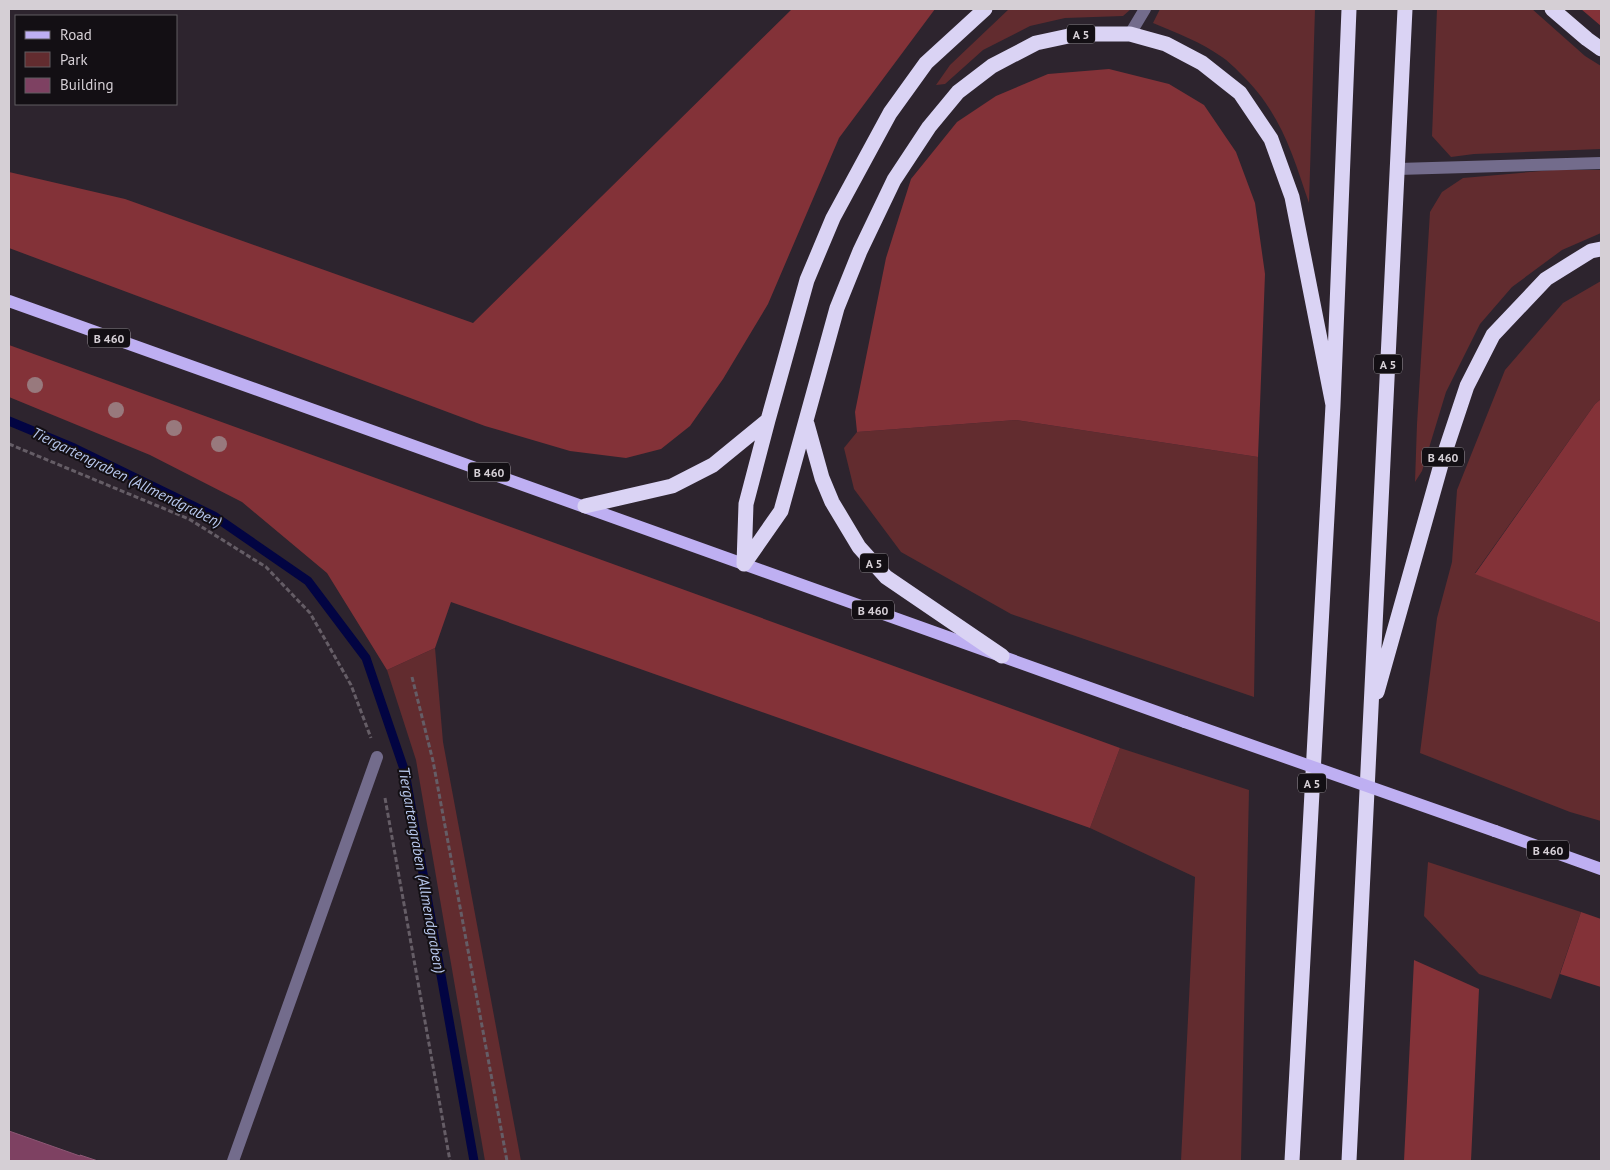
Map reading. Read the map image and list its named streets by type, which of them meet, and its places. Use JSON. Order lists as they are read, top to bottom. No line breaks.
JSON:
{"streets":{"highway":["A 5","B 460"]},"crossings":[["A 5","B 460"]],"water":["Tiergartengraben (Allmendgraben)"],"legend":["Road","Park","Building"]}
